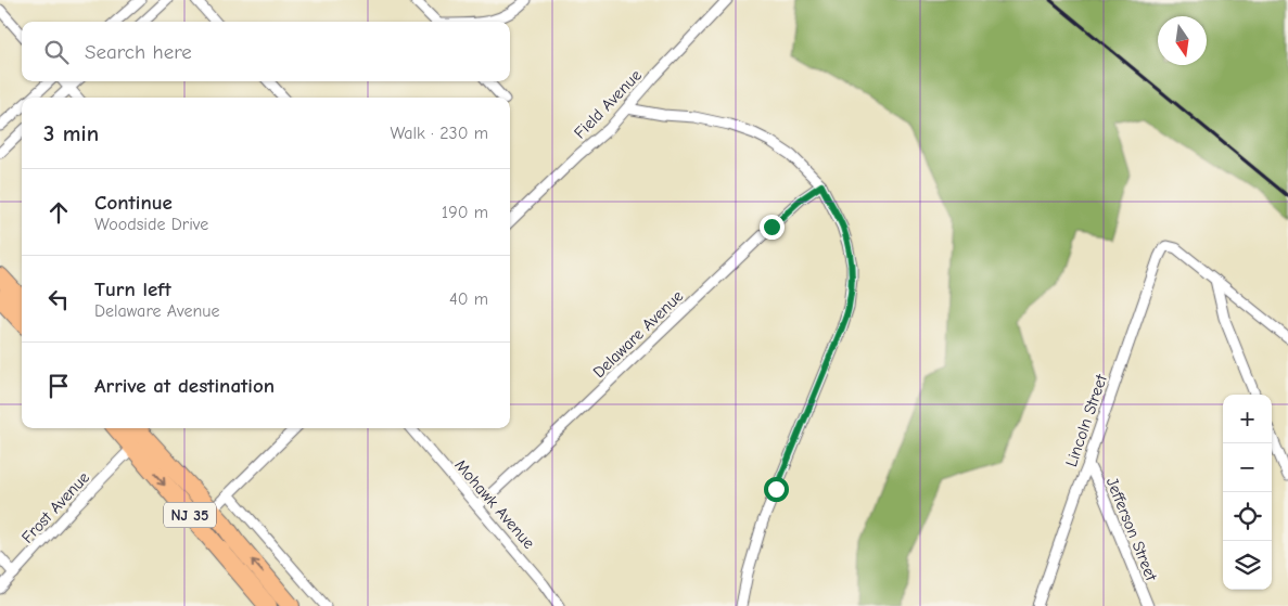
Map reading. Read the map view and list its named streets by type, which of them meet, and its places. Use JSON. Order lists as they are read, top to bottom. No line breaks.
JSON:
{"streets":{"highway":["NJ 35"],"street":["Field Avenue","Delaware Avenue","Lincoln Street","Mohawk Avenue","Frost Avenue","Jefferson Street"]},"crossings":[["Delaware Avenue","Mohawk Avenue"],["Lincoln Street","Jefferson Street"],["Frost Avenue","NJ 35"]],"north":"bottom","page":{"search":"Search here","heading":["3 min","Walk · 230 m"],"list":[["Continue","Woodside Drive","190 m"],["Turn left","Delaware Avenue","40 m"],"Arrive at destination"],"map_buttons":["+","−"]}}
